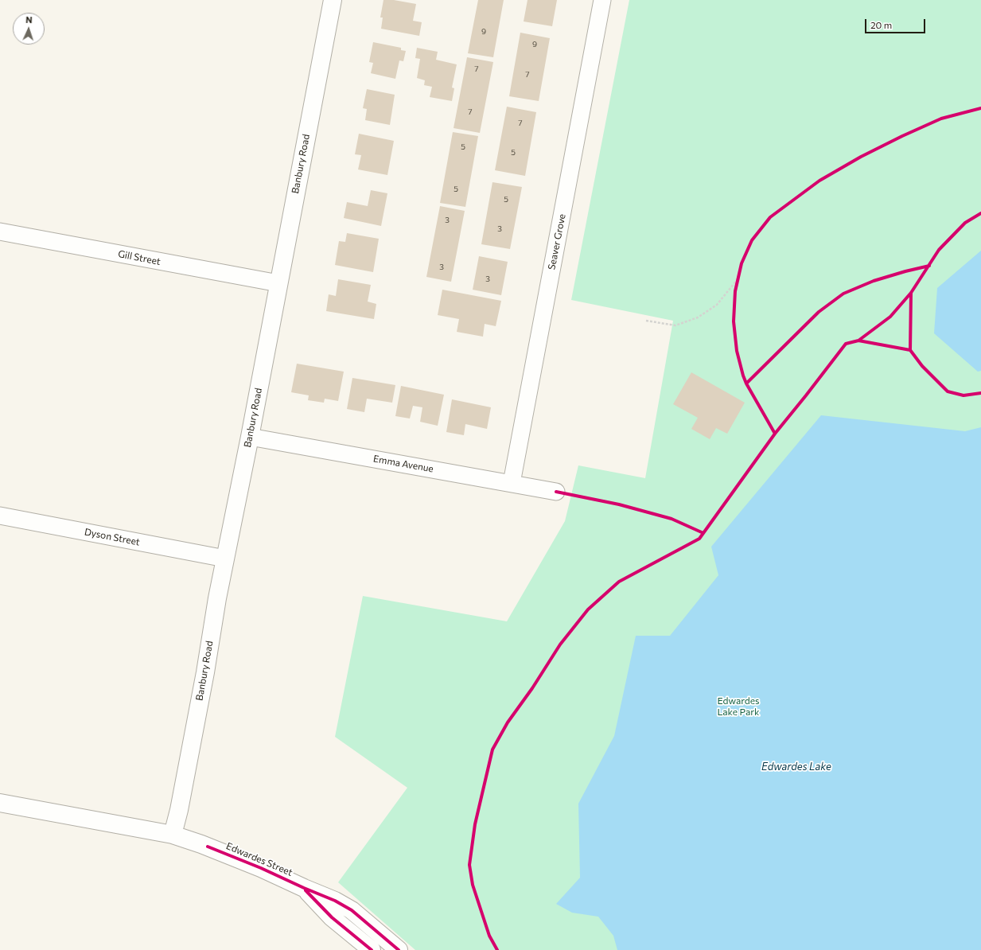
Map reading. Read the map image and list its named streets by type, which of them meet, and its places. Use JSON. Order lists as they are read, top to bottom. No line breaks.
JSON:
{"streets":{"street":["Banbury Road","Seaver Grove","Gill Street","Emma Avenue","Dyson Street","Edwardes Street"]},"crossings":[["Banbury Road","Gill Street"],["Banbury Road","Emma Avenue"],["Banbury Road","Dyson Street"],["Banbury Road","Edwardes Street"],["Seaver Grove","Emma Avenue"]],"water":["Edwardes Lake"],"parks":["Edwardes Lake Park"],"house_numbers":["9","9","7","7","7","7","5","5","5","5","3","3","3","3"],"scale_bar":"20 m","north":"top"}
